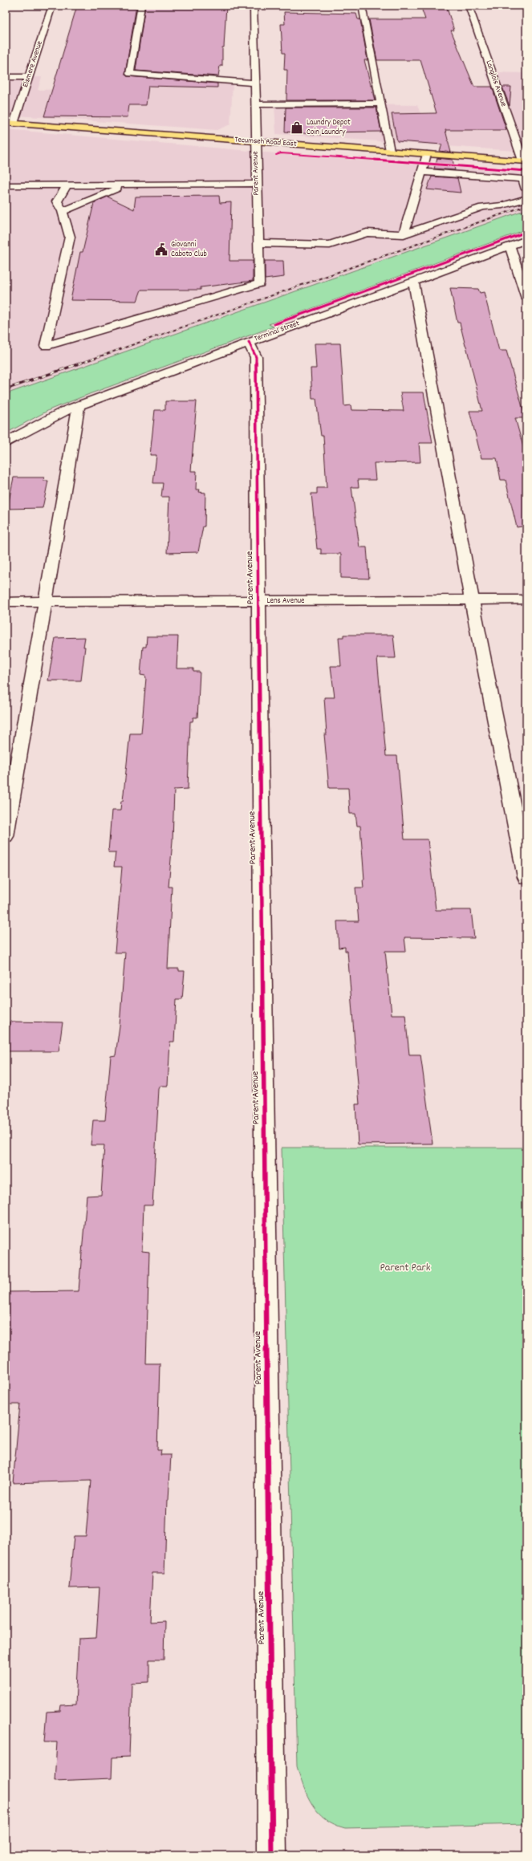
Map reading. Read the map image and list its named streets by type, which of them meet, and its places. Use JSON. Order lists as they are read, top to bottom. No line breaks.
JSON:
{"streets":{"main road":["Tecumseh Road East"],"street":["Elsmere Avenue","Langlois Avenue","Parent Avenue","Terminal Street","Lens Avenue"]},"crossings":[["Elsmere Avenue","Tecumseh Road East"],["Langlois Avenue","Tecumseh Road East"],["Tecumseh Road East","Parent Avenue"],["Parent Avenue","Terminal Street"],["Parent Avenue","Lens Avenue"]],"parks":["Parent Park"],"places":{"shop":["Laundry Depot Coin Laundry"],"public building":["Giovanni Caboto Club"]}}
